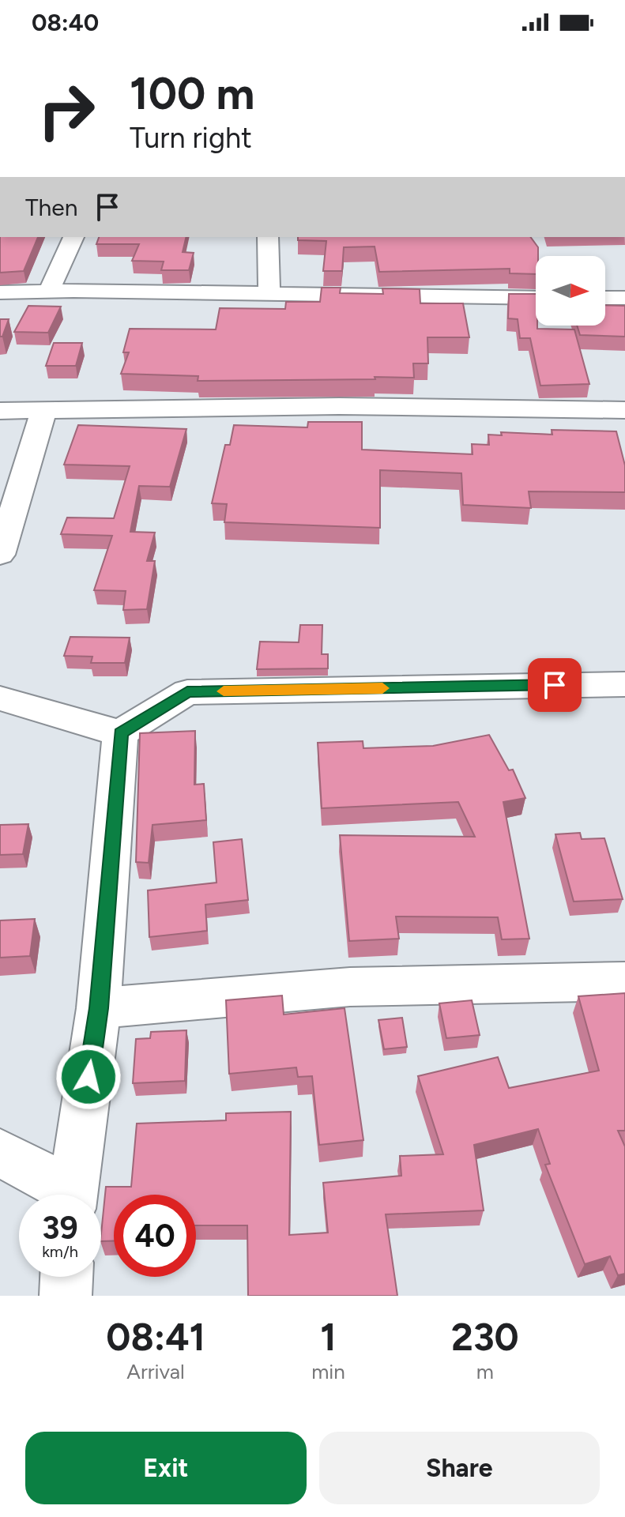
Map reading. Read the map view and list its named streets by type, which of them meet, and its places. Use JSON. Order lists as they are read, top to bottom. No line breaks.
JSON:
{"north":"right","page":{"status":"08:40","turn":["100 m","Turn right"],"then":"Then","speed":"39 km/h","limit":"40","eta":["08:41","Arrival","1","min","230","m"],"buttons":["Exit","Share"]}}
